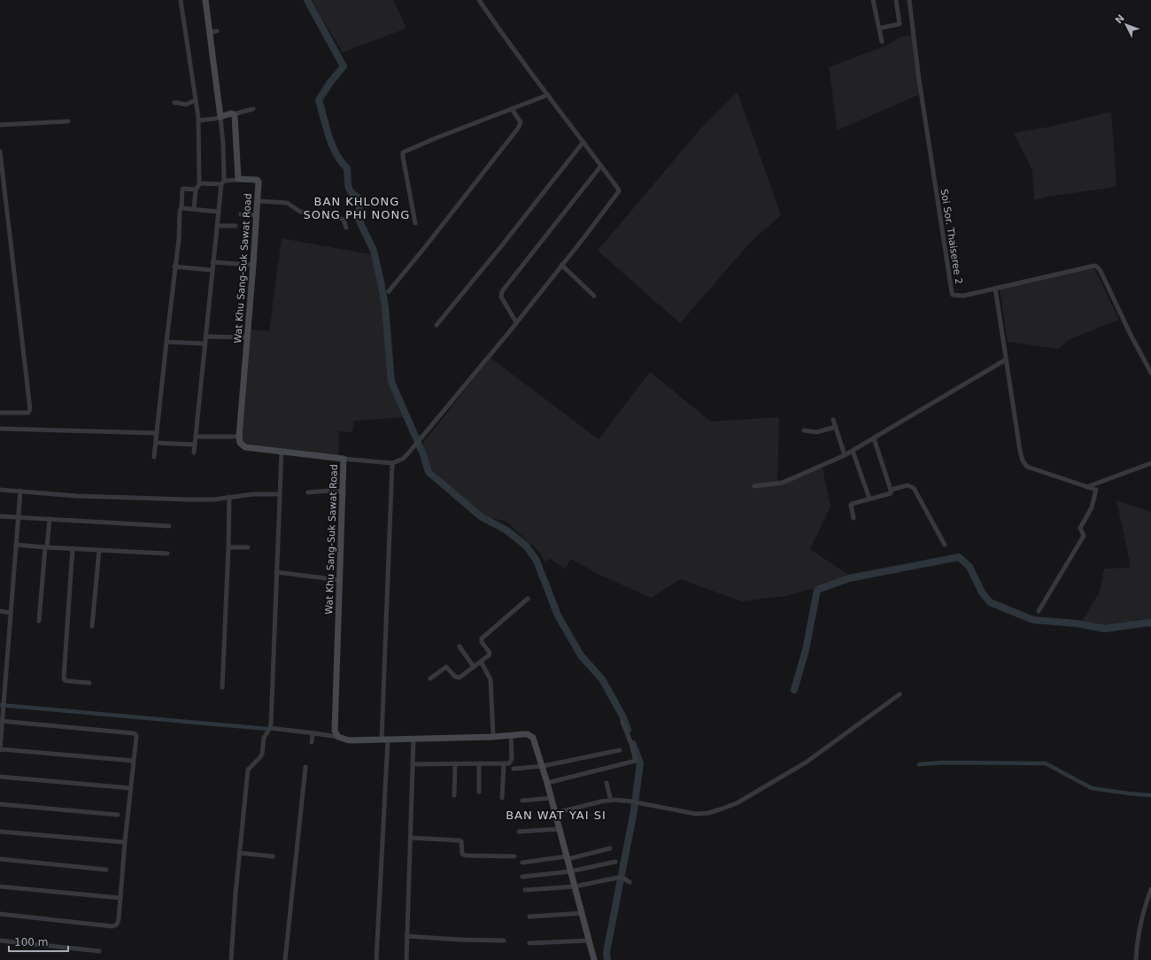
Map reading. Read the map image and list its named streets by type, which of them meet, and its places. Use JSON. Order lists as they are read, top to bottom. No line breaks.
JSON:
{"streets":{"street":["Soi Sor. Thaiseree 2","Wat Khu Sang-Suk Sawat Road"]},"districts":["BAN KHLONG SONG PHI NONG","BAN WAT YAI SI"],"scale_bar":"100 m","north":"top left"}
